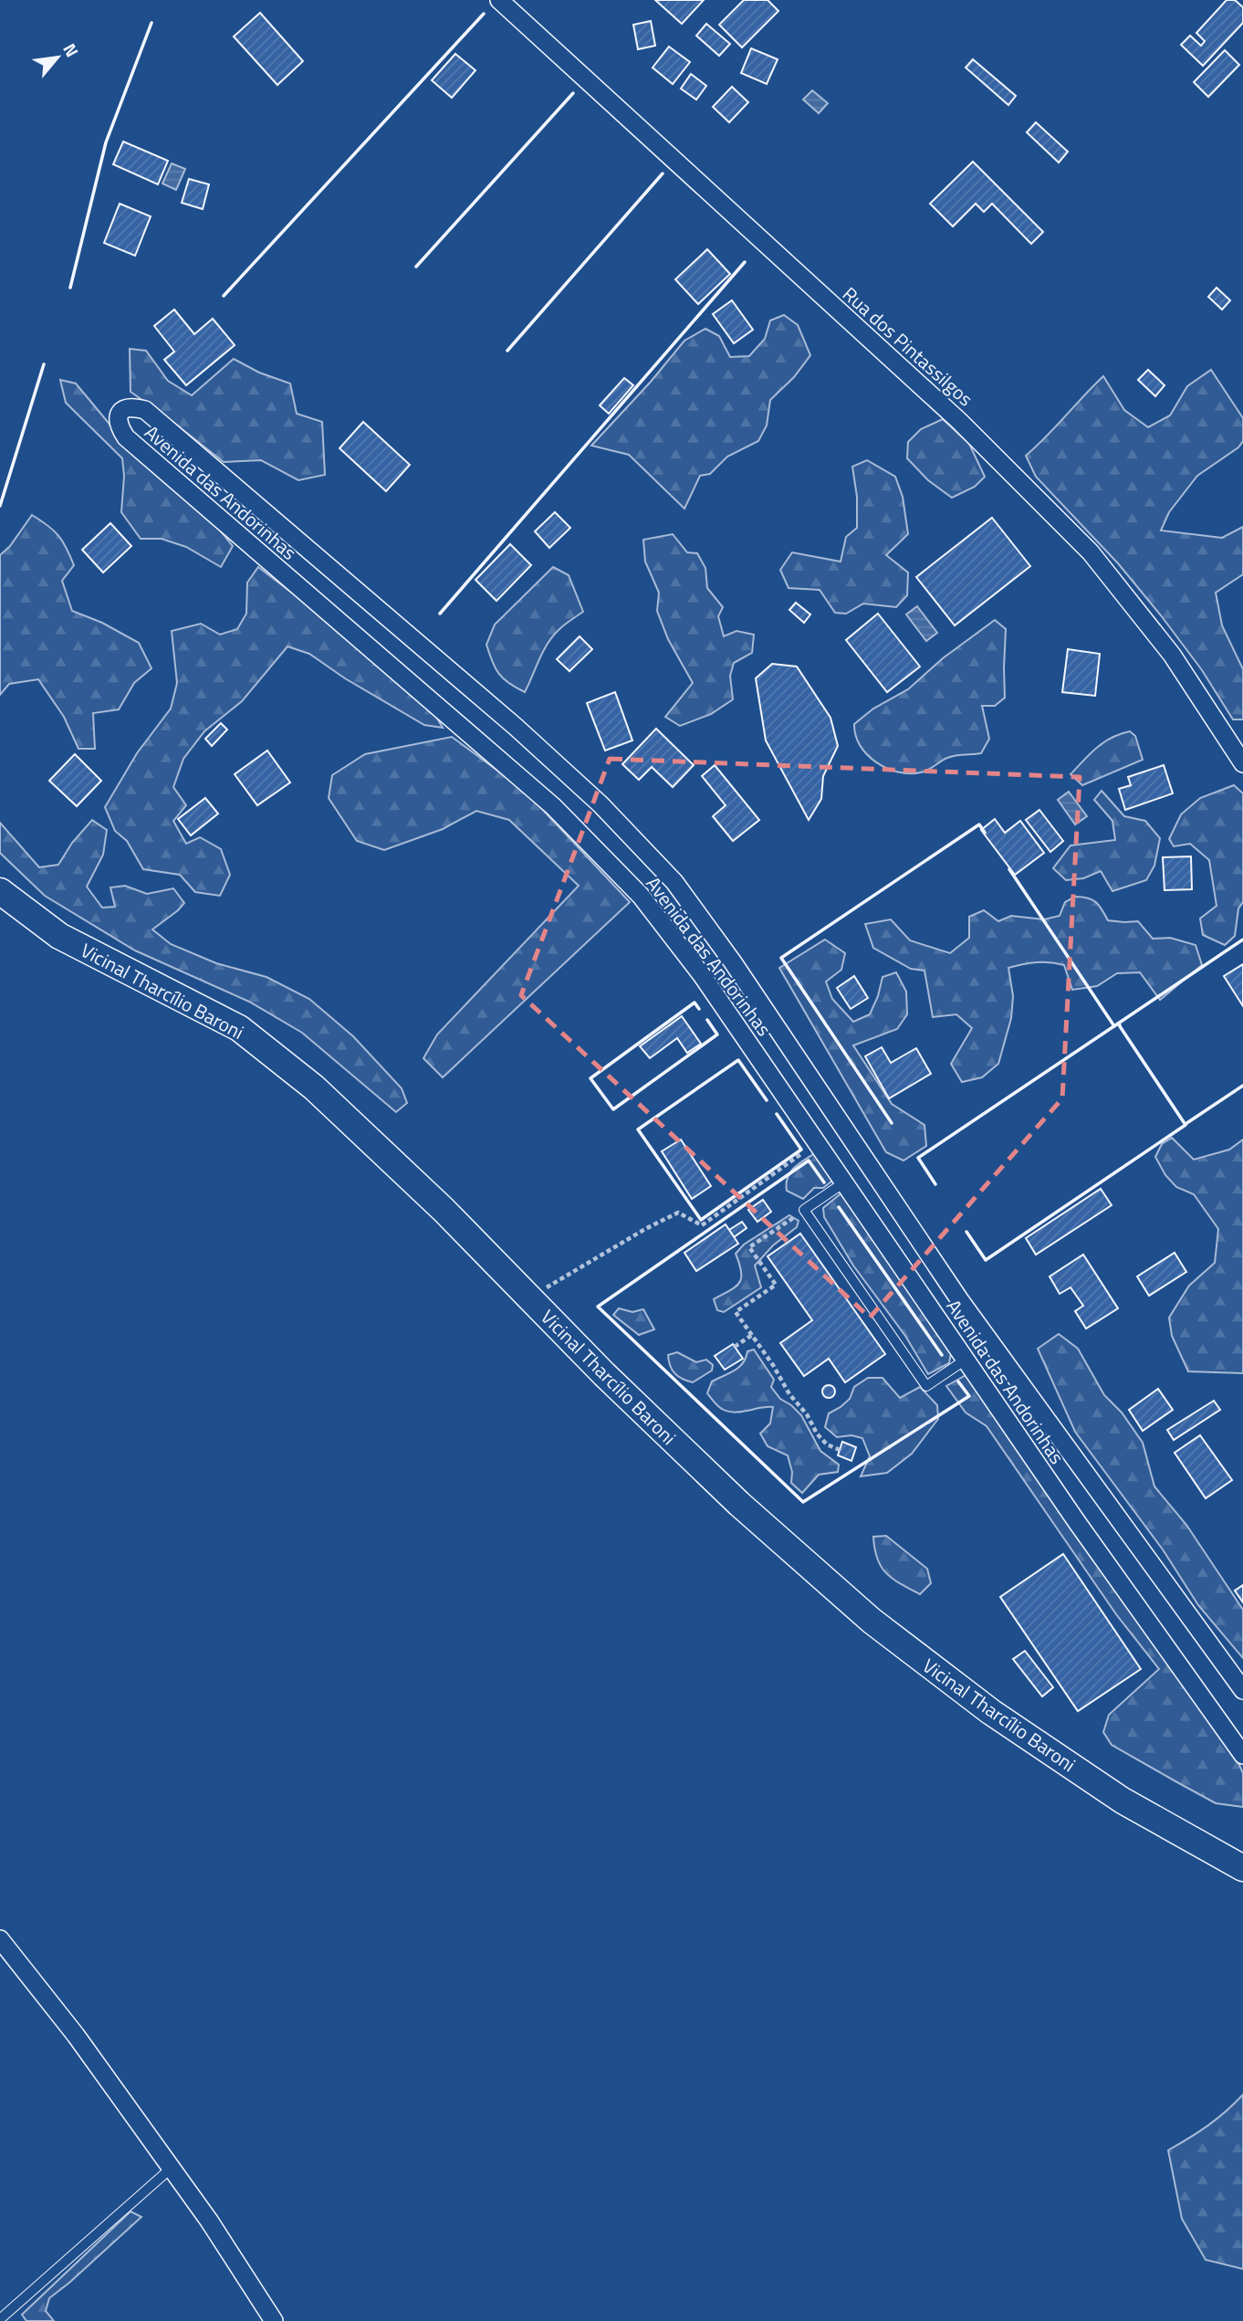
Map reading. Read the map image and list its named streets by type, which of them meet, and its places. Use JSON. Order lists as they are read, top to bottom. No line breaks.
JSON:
{"streets":{"main road":["Vicinal Tharcílio Baroni"],"street":["Rua dos Pintassilgos","Avenida das Andorinhas"]},"north":"top right"}
